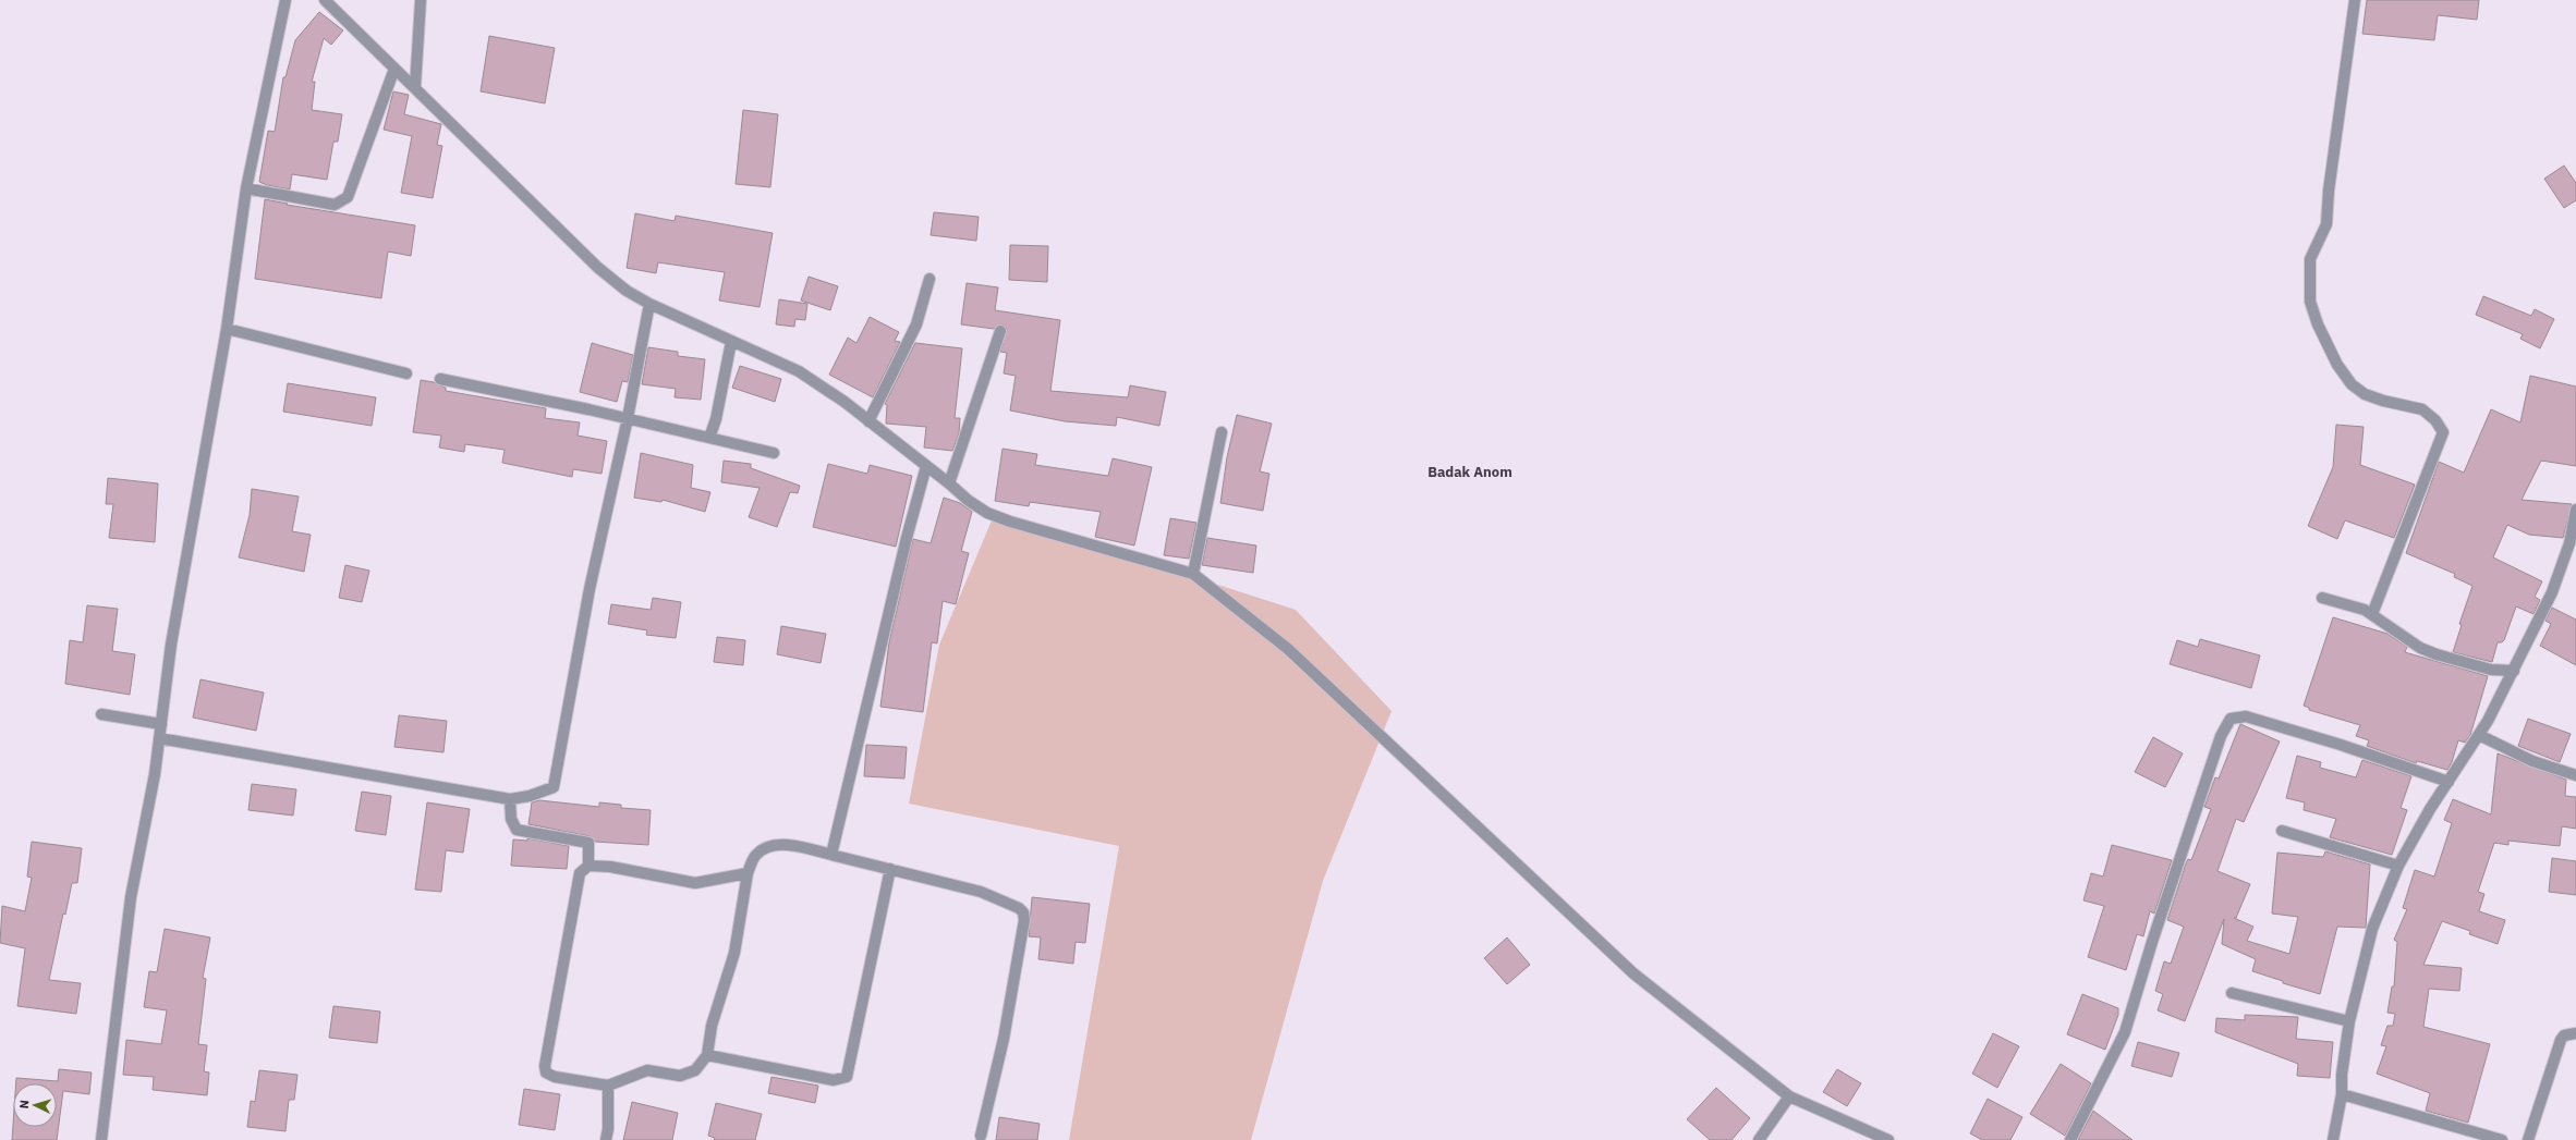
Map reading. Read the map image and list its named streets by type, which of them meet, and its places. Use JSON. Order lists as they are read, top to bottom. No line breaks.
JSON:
{"districts":["Badak Anom"],"north":"left"}
